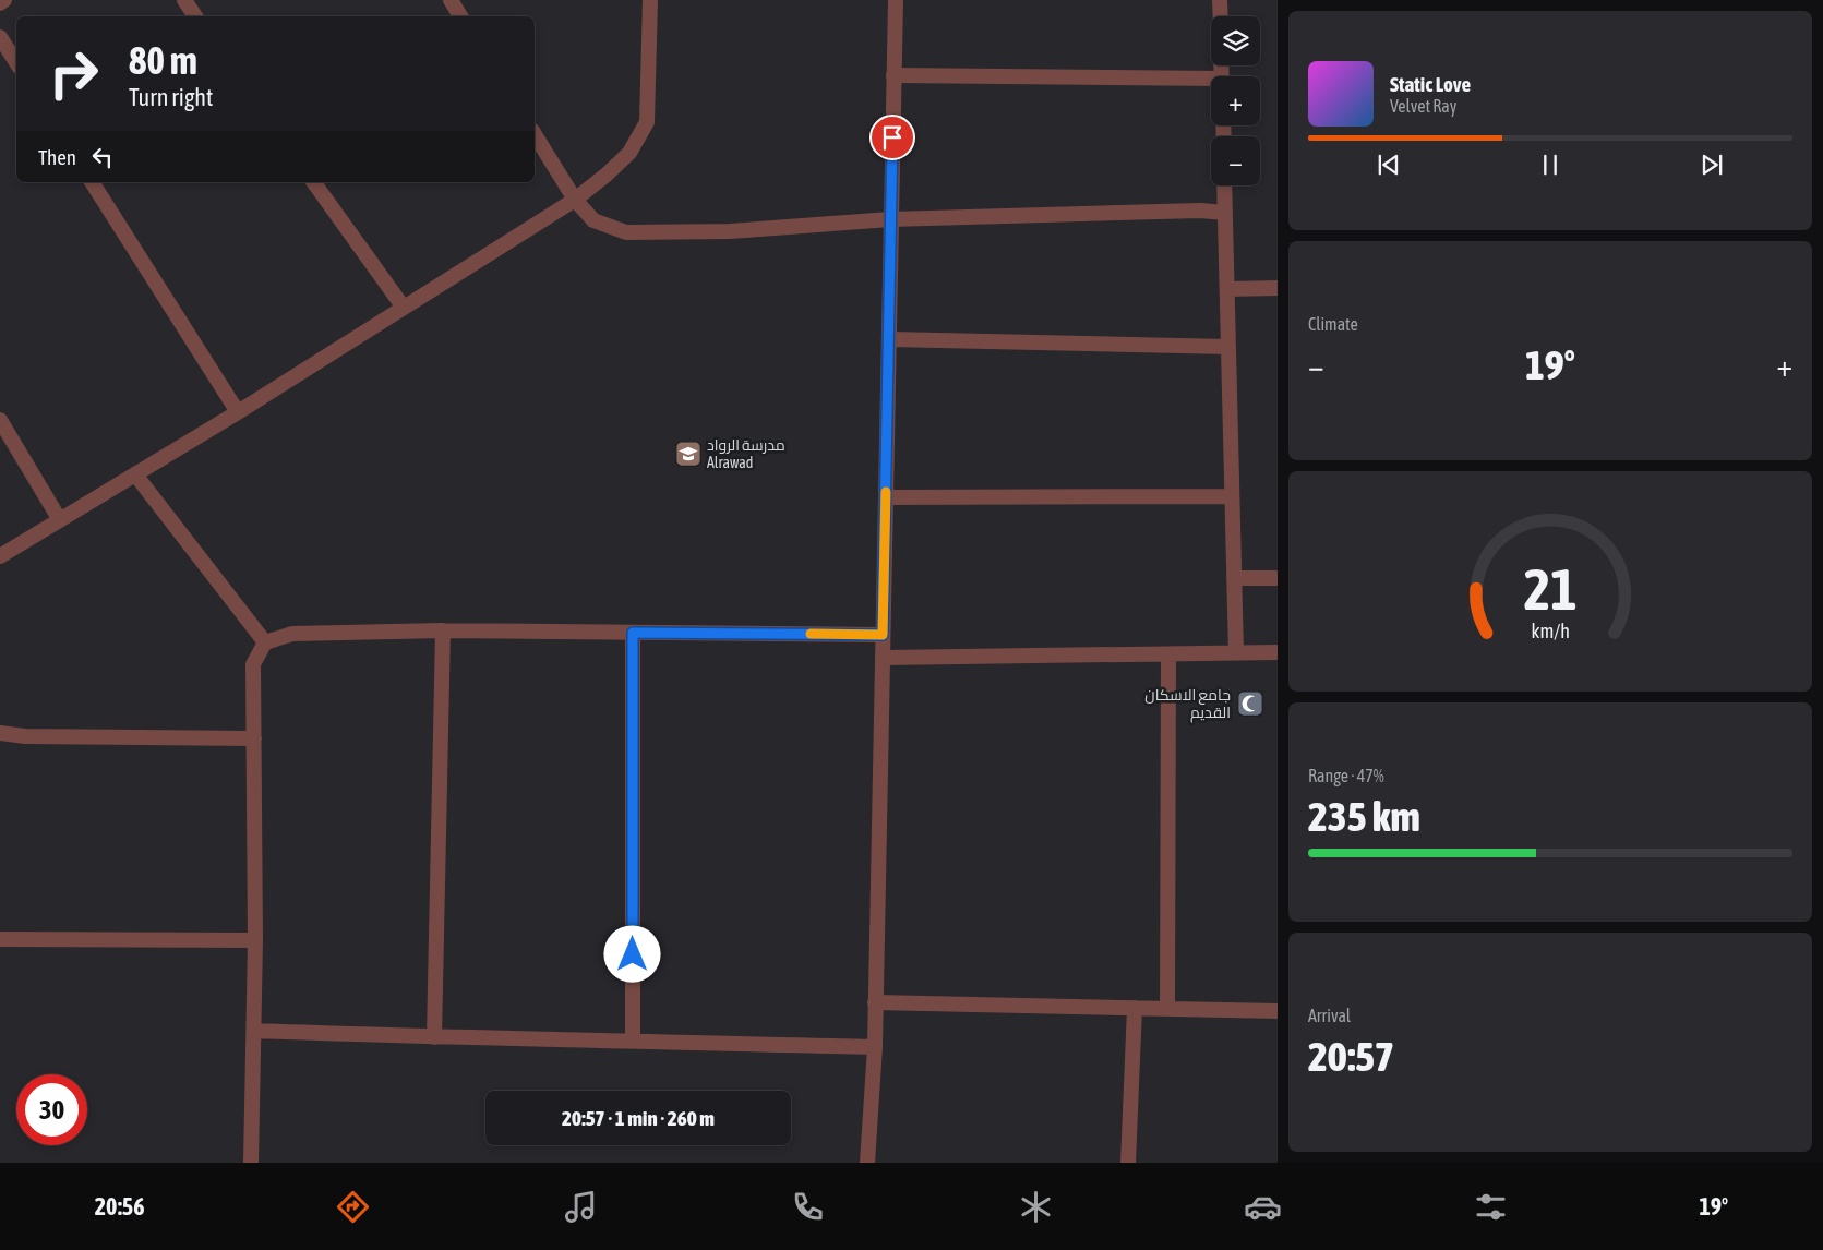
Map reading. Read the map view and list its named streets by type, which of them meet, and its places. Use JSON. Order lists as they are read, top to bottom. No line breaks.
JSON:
{"places":{"school or university":["مدرسة الرواد Alrawad"],"mosque":["جامع الاسكان القديم"]},"page":{"map_buttons":["+","−"],"turn":["80 m","Turn right"],"song":["Static Love","Velvet Ray"],"then":"Then","tile":["Climate",["Range · 47%","235 km"],["Arrival","20:57"]],"heat":["−","19°","+"],"limit":"30","trip":"20:57 · 1 min · 260 m","tabs":["20:56","19°"],"gauge":["21","km/h"]}}
